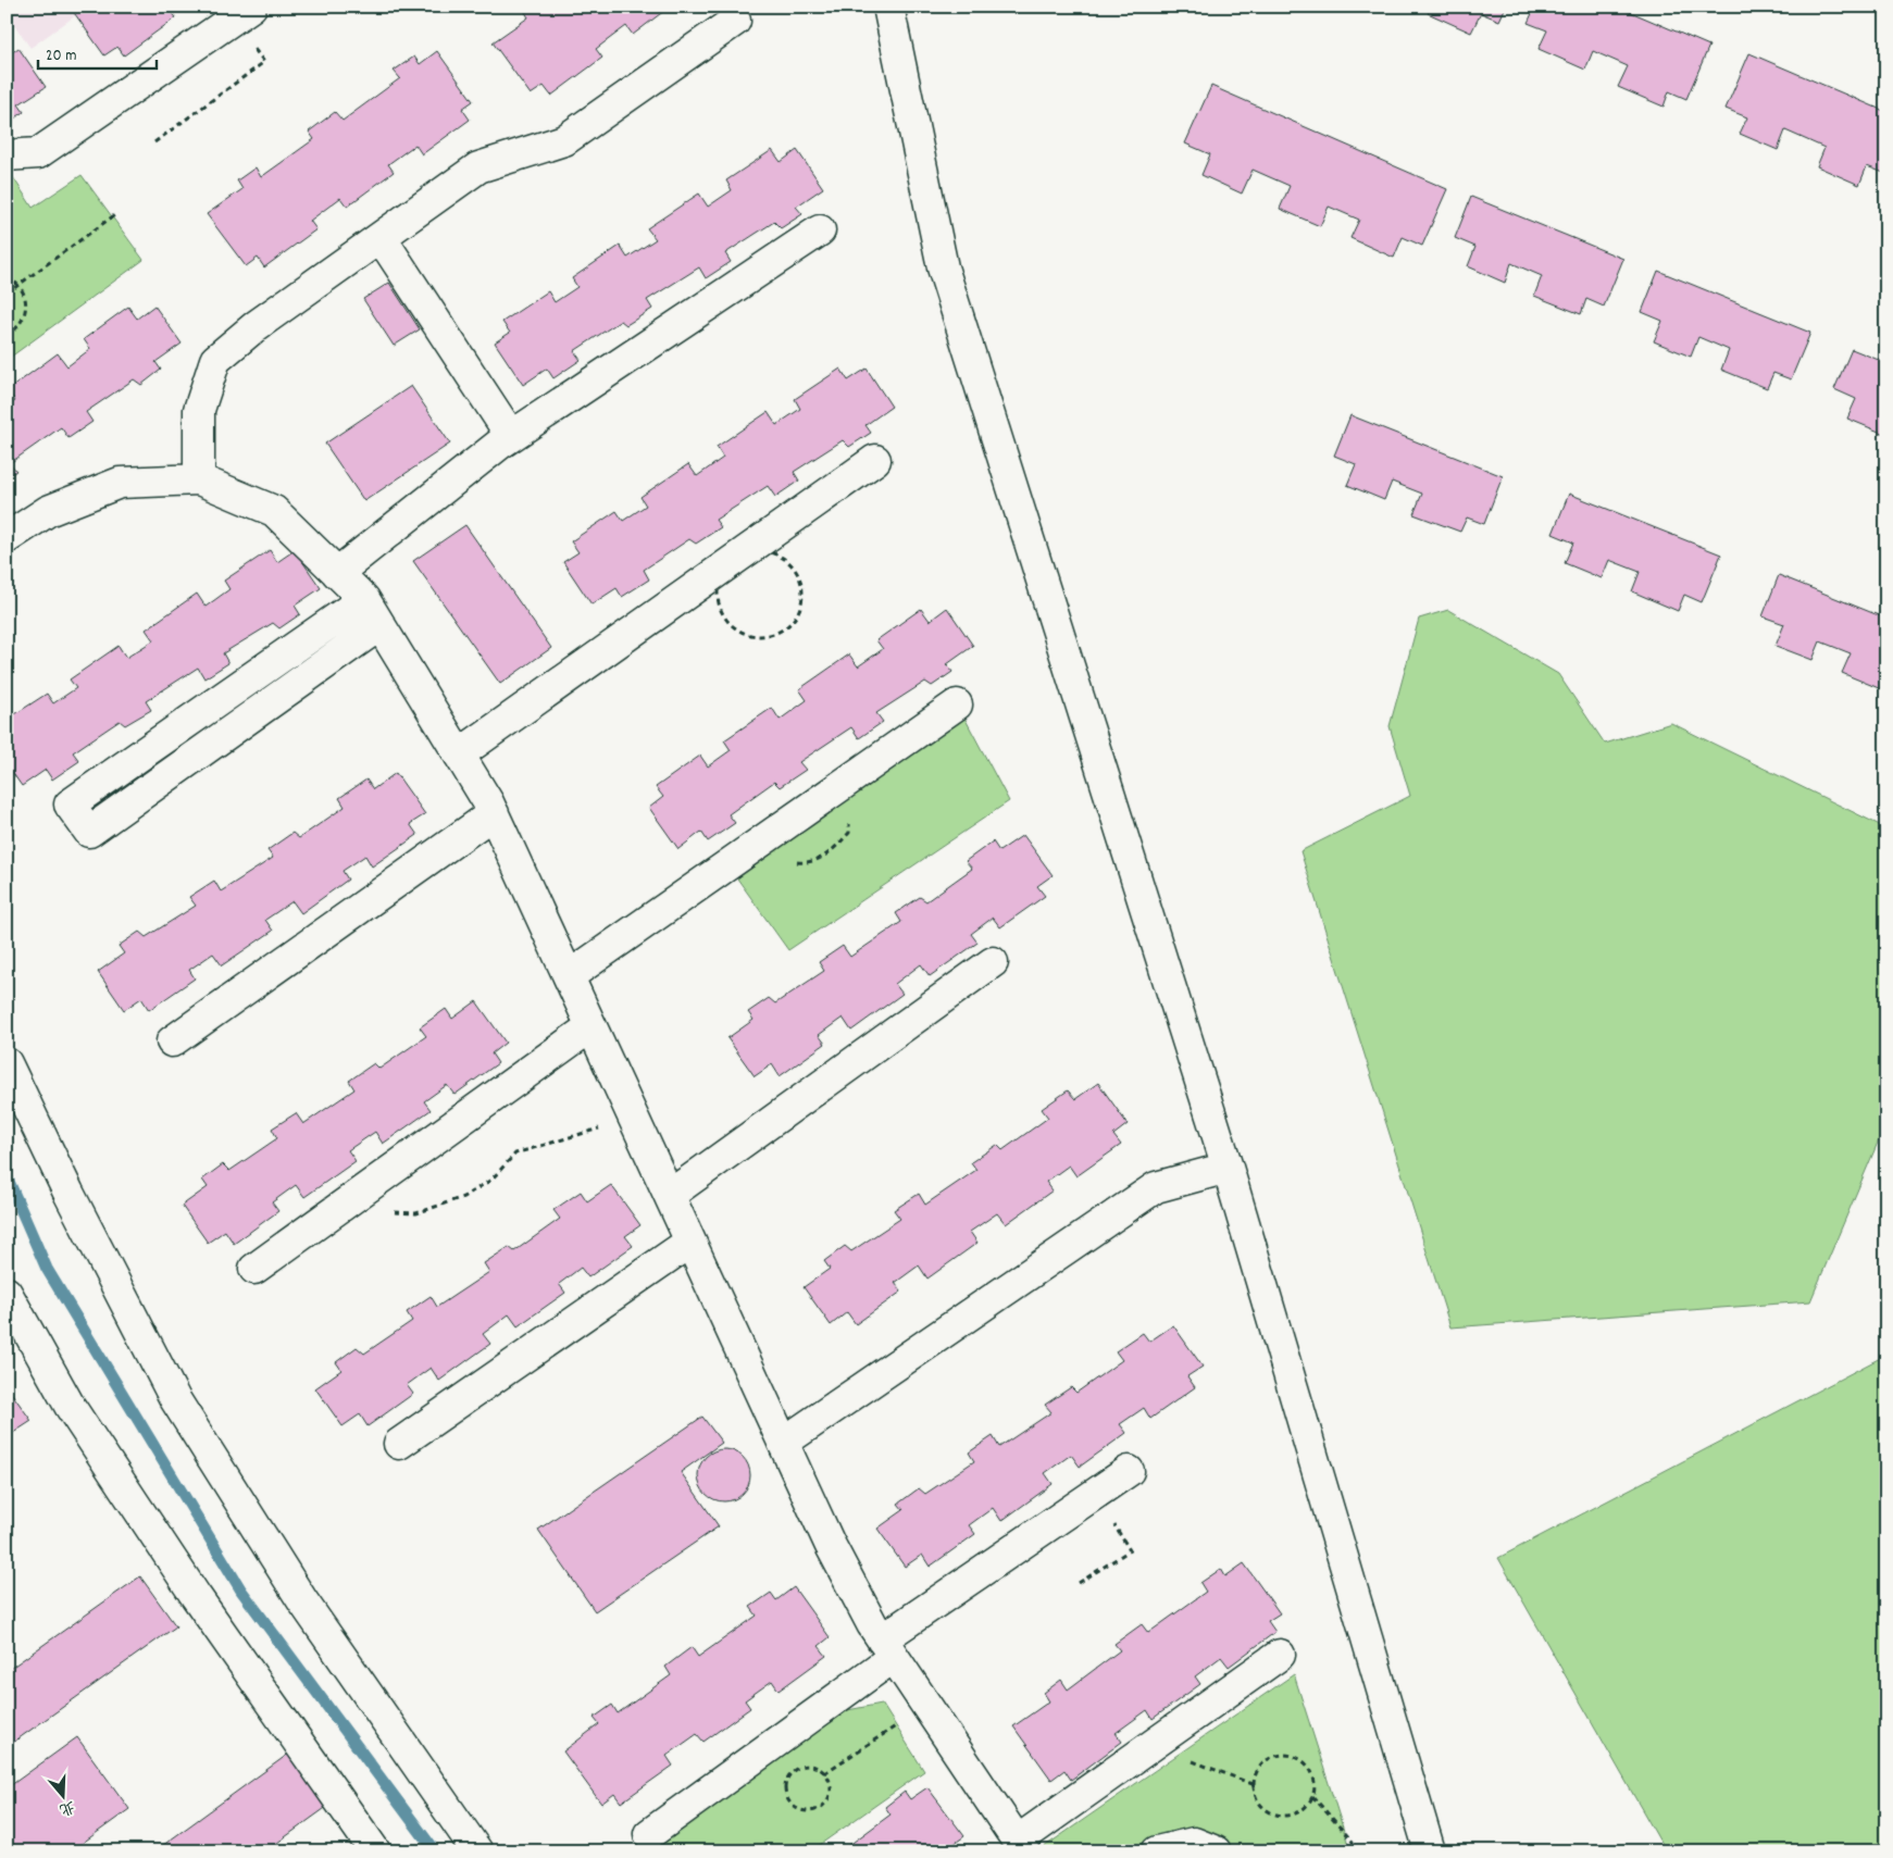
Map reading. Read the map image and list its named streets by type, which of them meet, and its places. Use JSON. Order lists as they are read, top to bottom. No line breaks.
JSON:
{"scale_bar":"20 m","north":"bottom"}
